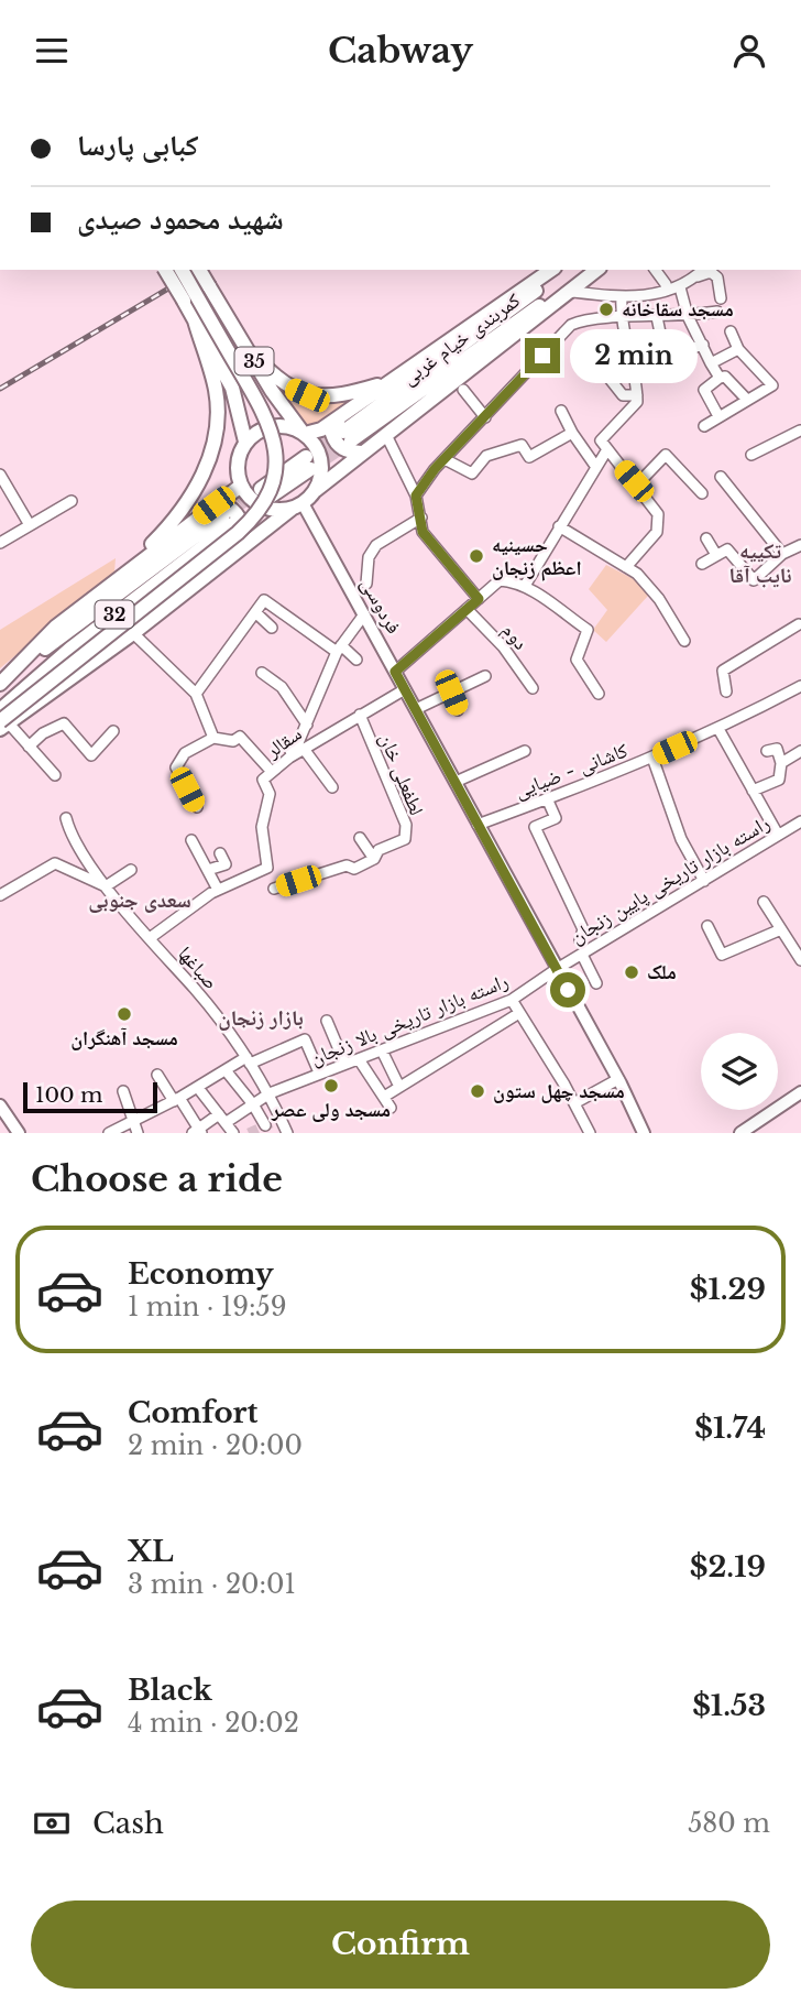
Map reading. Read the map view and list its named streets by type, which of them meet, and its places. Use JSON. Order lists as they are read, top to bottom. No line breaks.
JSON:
{"streets":{"highway":["کمربندی خیام غربی","35","32"],"main road":["فردوسی"],"street":["دوم","سقالر","کاشانی - ضیایی","لطفعلی خان","راسته بازار تاریخی پایین زنجان","صباغها","راسته بازار تاریخی بالا زنجان"]},"crossings":[["35","فردوسی"],["فردوسی","سقالر"],["فردوسی","کاشانی - ضیایی"],["فردوسی","راسته بازار تاریخی پایین زنجان"],["فردوسی","راسته بازار تاریخی بالا زنجان"],["سقالر","لطفعلی خان"],["راسته بازار تاریخی پایین زنجان","راسته بازار تاریخی بالا زنجان"],["صباغها","راسته بازار تاریخی بالا زنجان"]],"districts":["تکییه نایب آقا","سعدی جنوبی","بازار زنجان"],"places":["مسجد سقاخانه","حسینیه اعظم زنجان","ملک","مسجد آهنگران","مسجد ولی عصر","مسجد چهل ستون"],"scale_bar":"100 m","page":{"header":"Cabway","banner":["کبابی پارسا","شهید محمود صیدی"],"bubble":"2 min","scale":"100 m","heading":"Choose a ride","list":[{"name":"Economy","note":"1 min · 19:59","value":"$1.29"},{"name":"Comfort","note":"2 min · 20:00","value":"$1.74"},{"name":"XL","note":"3 min · 20:01","value":"$2.19"},{"name":"Black","note":"4 min · 20:02","value":"$1.53"}],"pay":["Cash","580 m"],"buttons":"Confirm"}}
